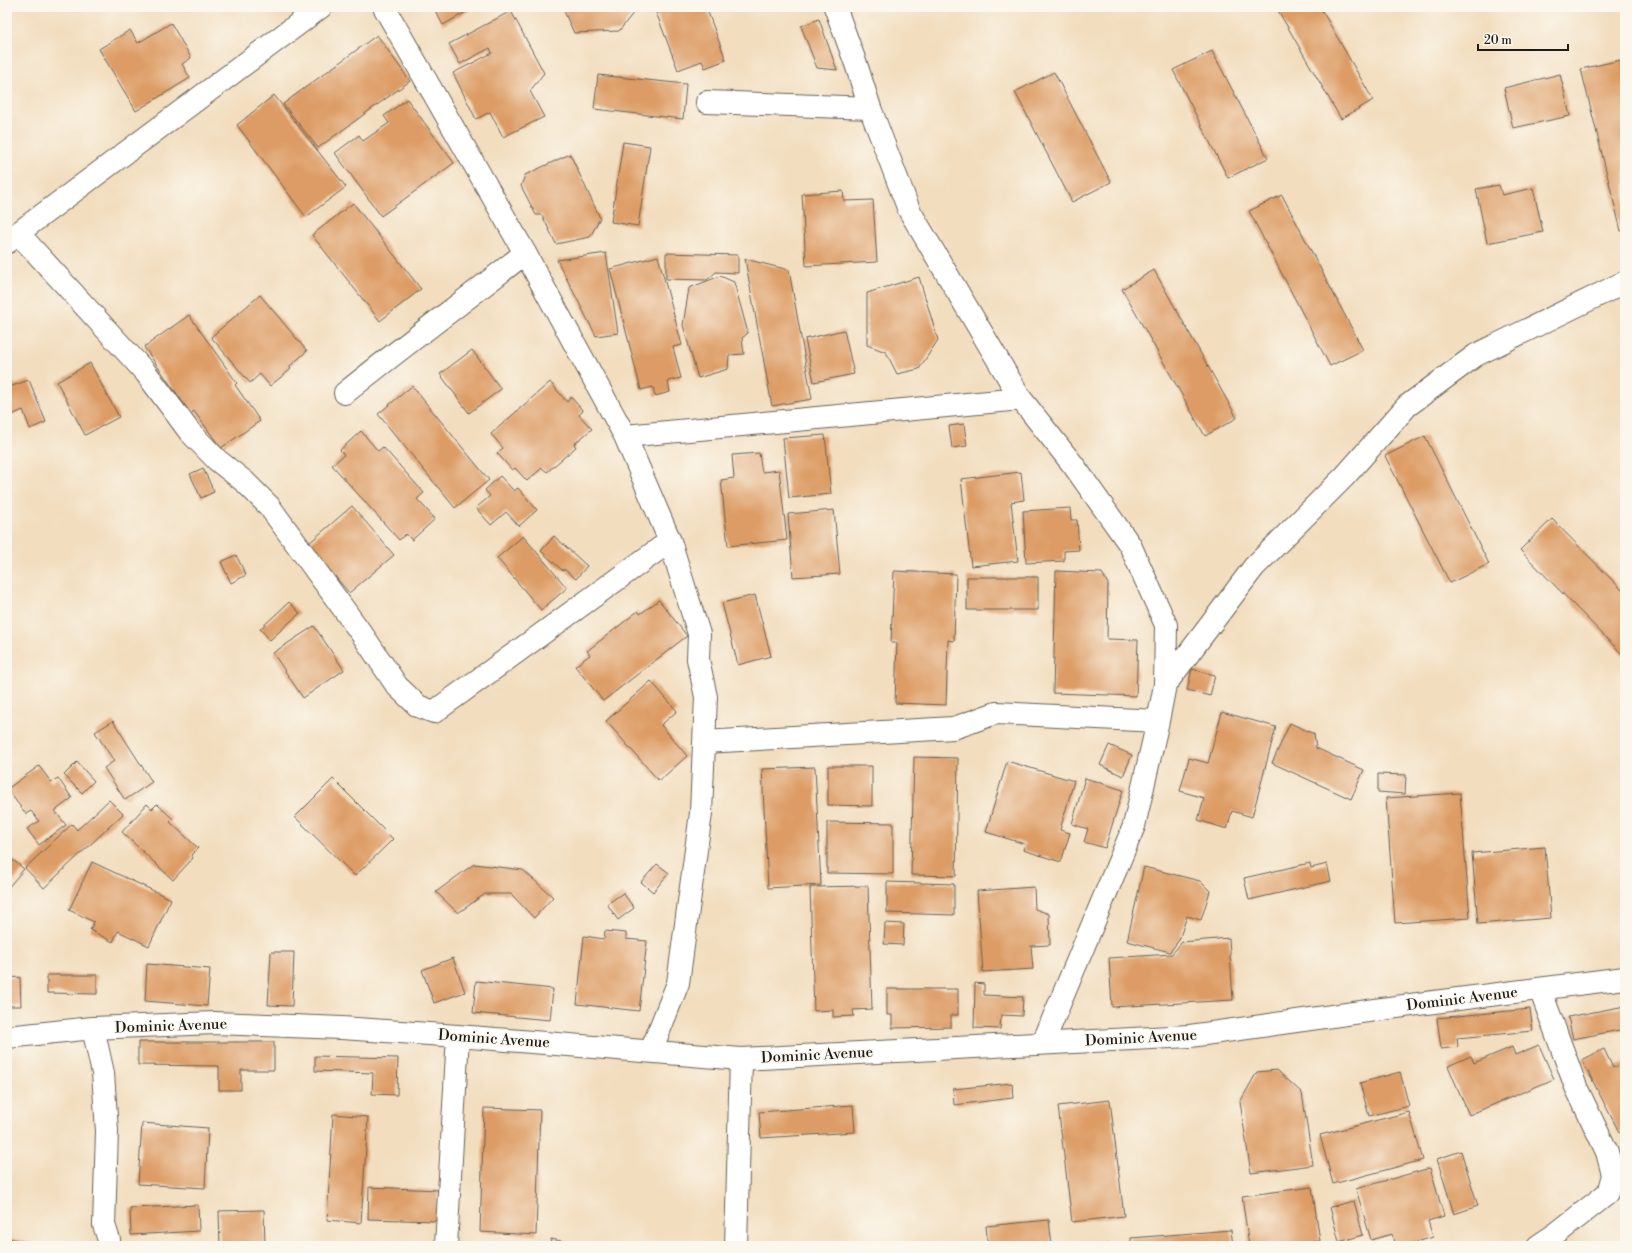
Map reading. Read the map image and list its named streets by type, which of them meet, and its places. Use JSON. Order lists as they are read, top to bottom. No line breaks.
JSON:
{"streets":{"street":["Dominic Avenue"]},"scale_bar":"20 m"}
